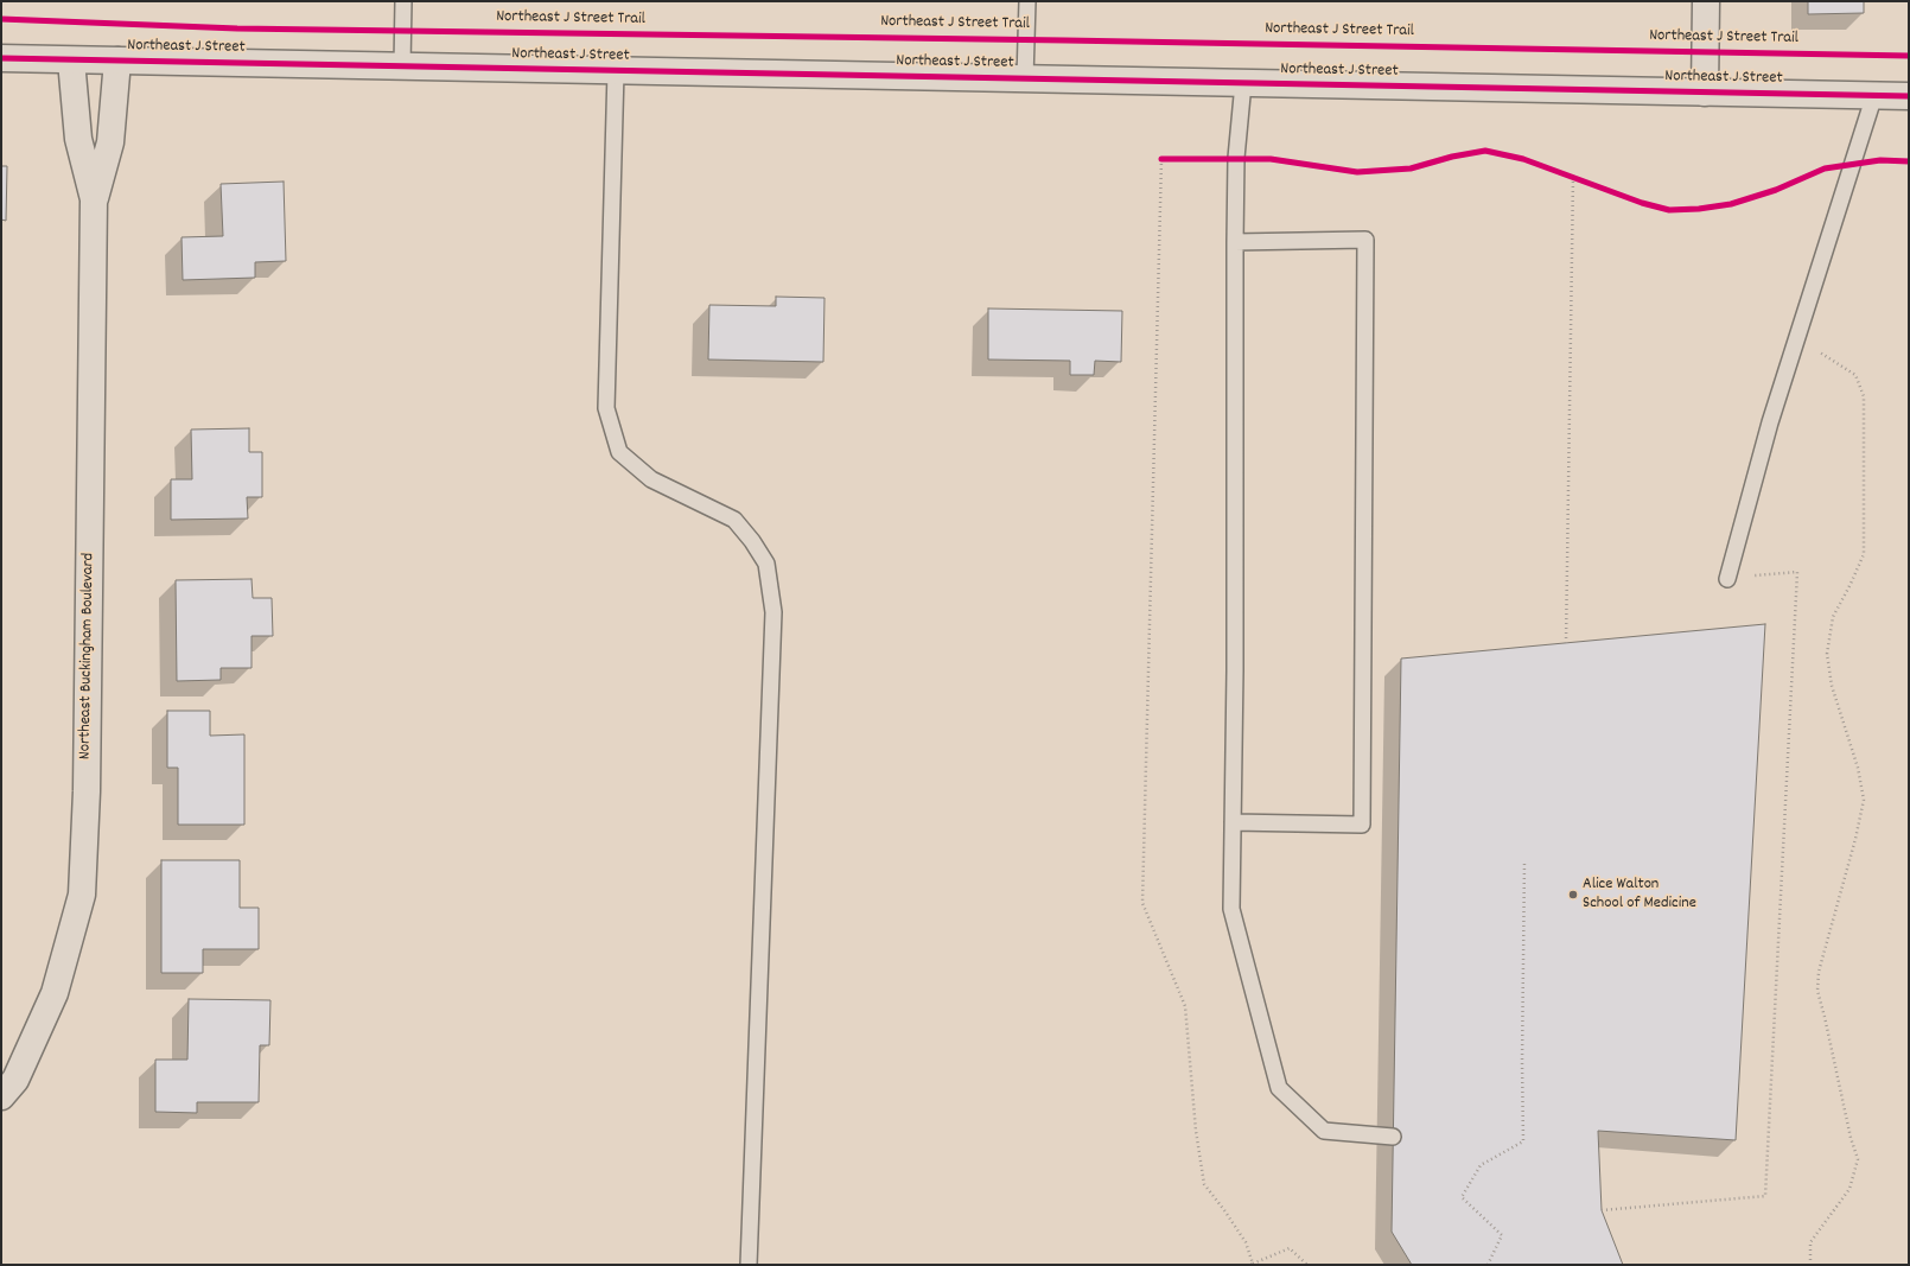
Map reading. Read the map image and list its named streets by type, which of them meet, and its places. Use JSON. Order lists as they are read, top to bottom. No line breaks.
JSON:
{"streets":{"street":["Northeast J Street","Northeast Buckingham Boulevard"],"cycle path":["Northeast J Street Trail"]},"crossings":[["Northeast J Street","Northeast Buckingham Boulevard"]],"places":["Alice Walton School of Medicine"]}
